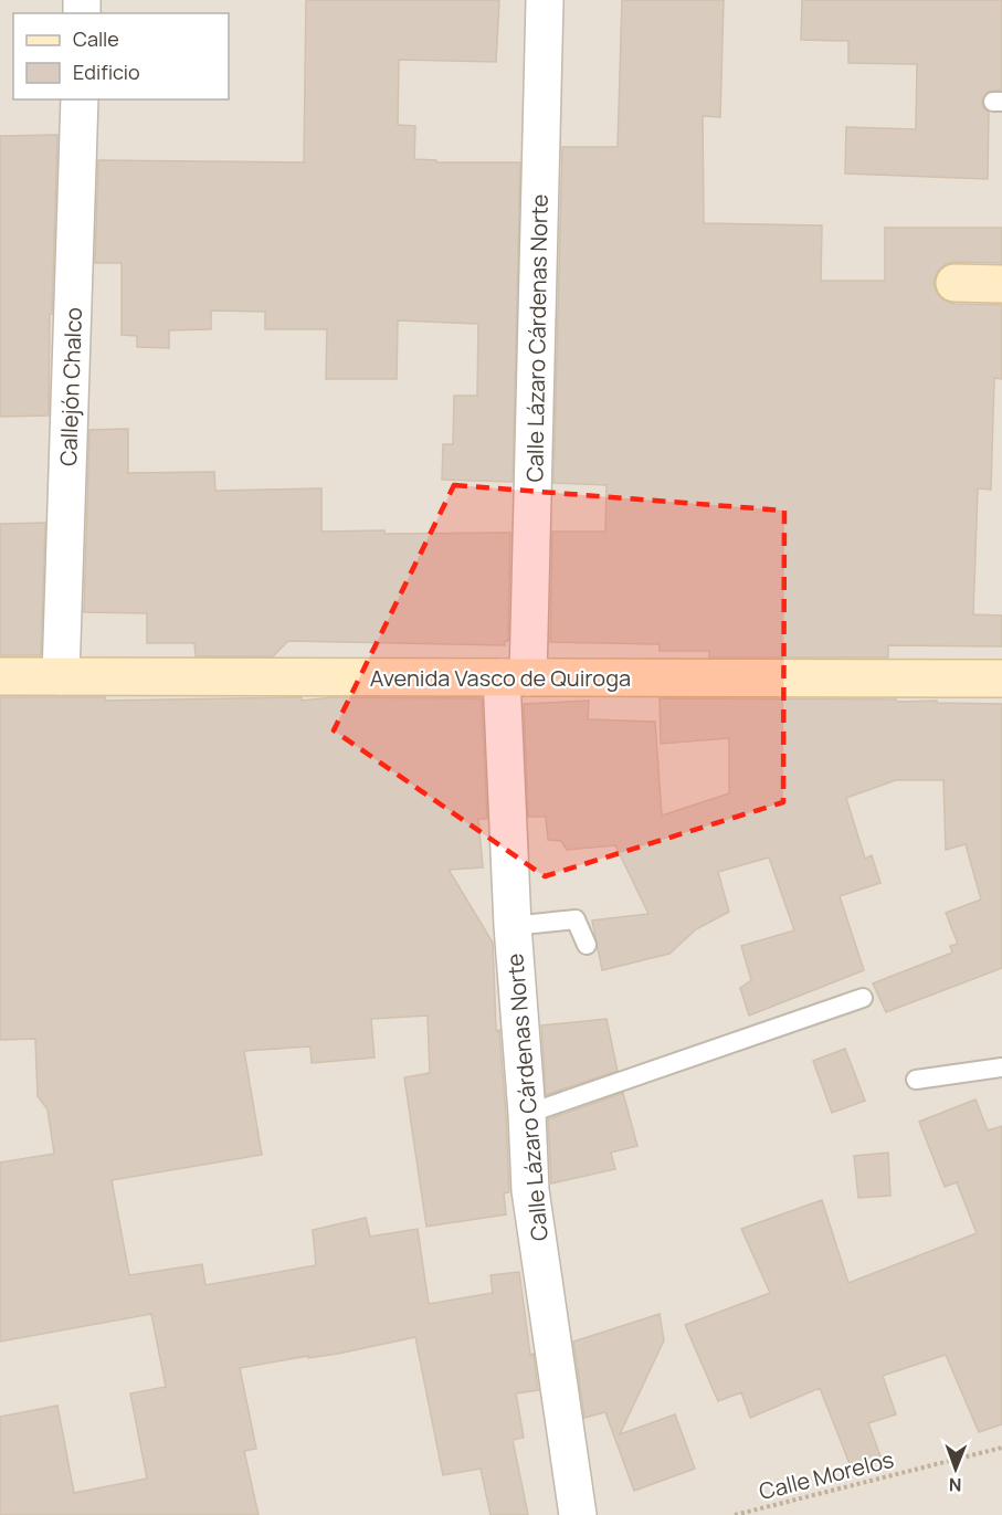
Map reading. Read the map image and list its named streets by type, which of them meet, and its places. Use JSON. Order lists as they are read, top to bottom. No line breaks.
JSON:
{"streets":{"street":["Calle Lázaro Cárdenas Norte","Callejón Chalco","Avenida Vasco de Quiroga"],"path":["Calle Morelos"]},"crossings":[["Calle Lázaro Cárdenas Norte","Avenida Vasco de Quiroga"],["Callejón Chalco","Avenida Vasco de Quiroga"]],"legend":["Calle","Edificio"],"north":"bottom"}
